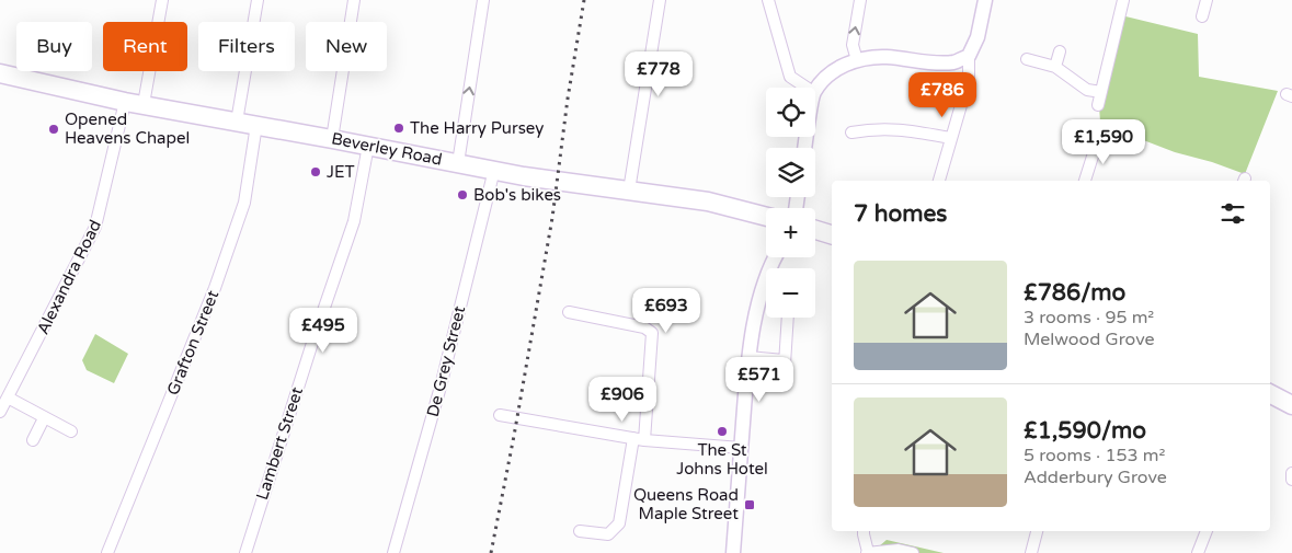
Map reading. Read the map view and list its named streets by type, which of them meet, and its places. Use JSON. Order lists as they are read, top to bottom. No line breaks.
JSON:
{"streets":{"main road":["Beverley Road"],"street":["Alexandra Road","Grafton Street","De Grey Street","Lambert Street"]},"crossings":[["Beverley Road","Alexandra Road"],["Beverley Road","Grafton Street"],["Beverley Road","De Grey Street"],["Beverley Road","Lambert Street"]],"places":{"other":["The Harry Pursey","Opened Heavens Chapel","JET","Bob's bikes","The St Johns Hotel"],"transit":["Queens Road Maple Street"]},"page":{"chip":["Buy","Rent","Filters","New"],"price":["£778","£786","£1,590","£693","£495","£571","£906"],"map_buttons":["+","−"],"heading":"7 homes","list":[{"name":"£786/mo","note":"3 rooms · 95 m² · Melwood Grove"},{"name":"£1,590/mo","note":"5 rooms · 153 m² · Adderbury Grove"}]}}
